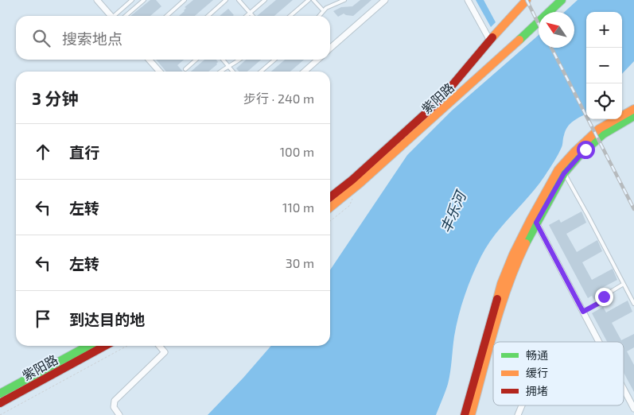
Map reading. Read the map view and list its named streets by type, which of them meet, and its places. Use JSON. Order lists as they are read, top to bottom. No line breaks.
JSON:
{"streets":{"main road":["紫阳路"]},"water":["丰乐河"],"legend":["畅通","缓行","拥堵"],"north":"top left","page":{"map_buttons":["+","−"],"search":"搜索地点","heading":["3 分钟","步行 · 240 m"],"list":[["直行","100 m"],["左转","110 m"],["左转","30 m"],"到达目的地"]}}
